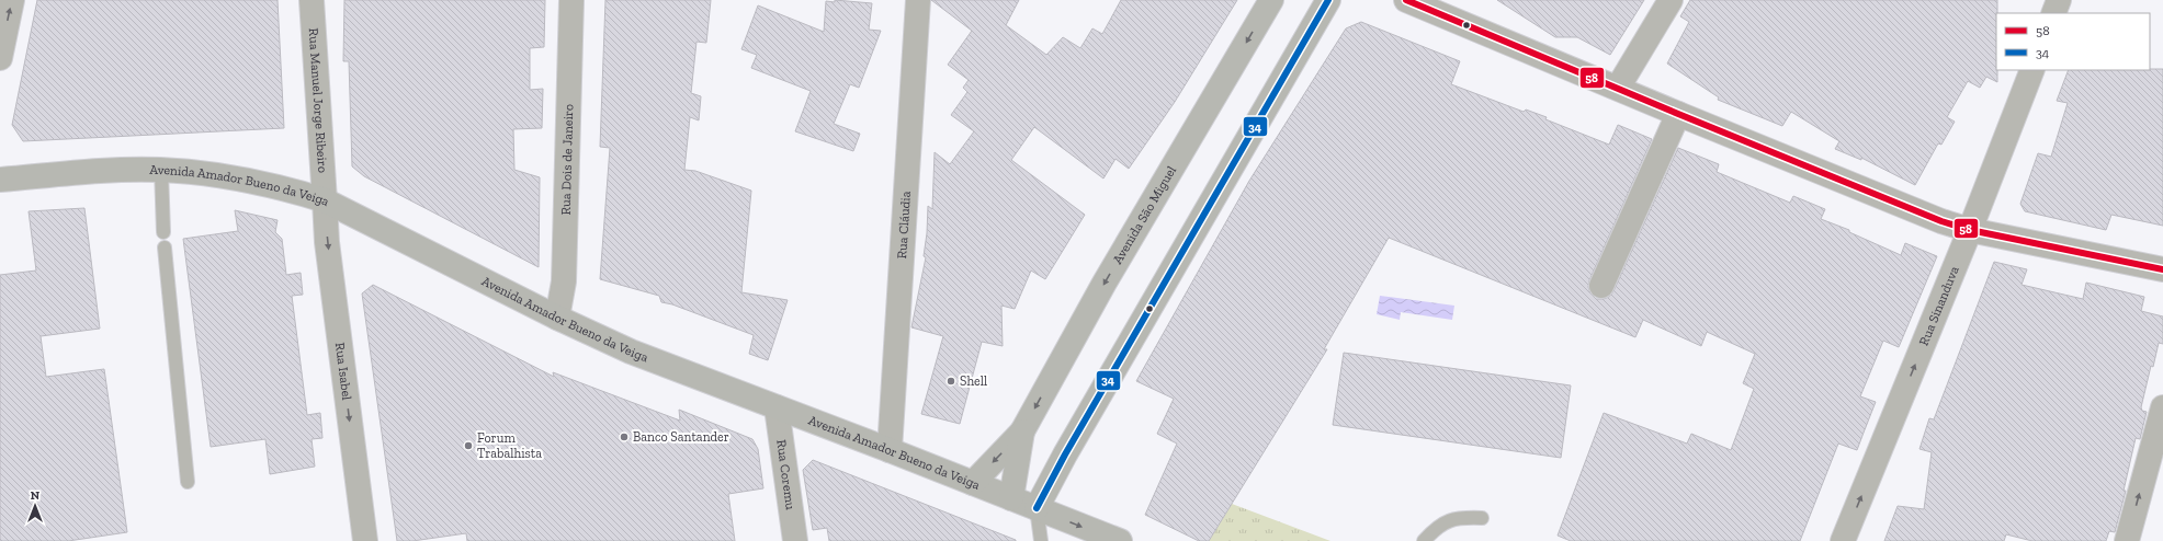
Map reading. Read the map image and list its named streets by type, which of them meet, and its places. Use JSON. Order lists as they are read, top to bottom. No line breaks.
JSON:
{"streets":{"main road":["Avenida Amador Bueno da Veiga","Avenida São Miguel"],"street":["Rua Manuel Jorge Ribeiro","Rua Dois de Janeiro","Rua Cláudia","Rua Sinanduva","Rua Isabel","Rua Coremu"]},"crossings":[["Rua Manuel Jorge Ribeiro","Avenida Amador Bueno da Veiga"],["Rua Manuel Jorge Ribeiro","Rua Isabel"],["Rua Dois de Janeiro","Avenida Amador Bueno da Veiga"],["Avenida Amador Bueno da Veiga","Avenida São Miguel"],["Avenida Amador Bueno da Veiga","Rua Cláudia"],["Avenida Amador Bueno da Veiga","Rua Isabel"],["Avenida Amador Bueno da Veiga","Rua Coremu"]],"one_way":["Rua Sinanduva","Rua Isabel"],"places":["Shell","Banco Santander","Forum Trabalhista"],"lines":["transit line 58","transit line 34"],"legend":["58","34"],"north":"top"}
